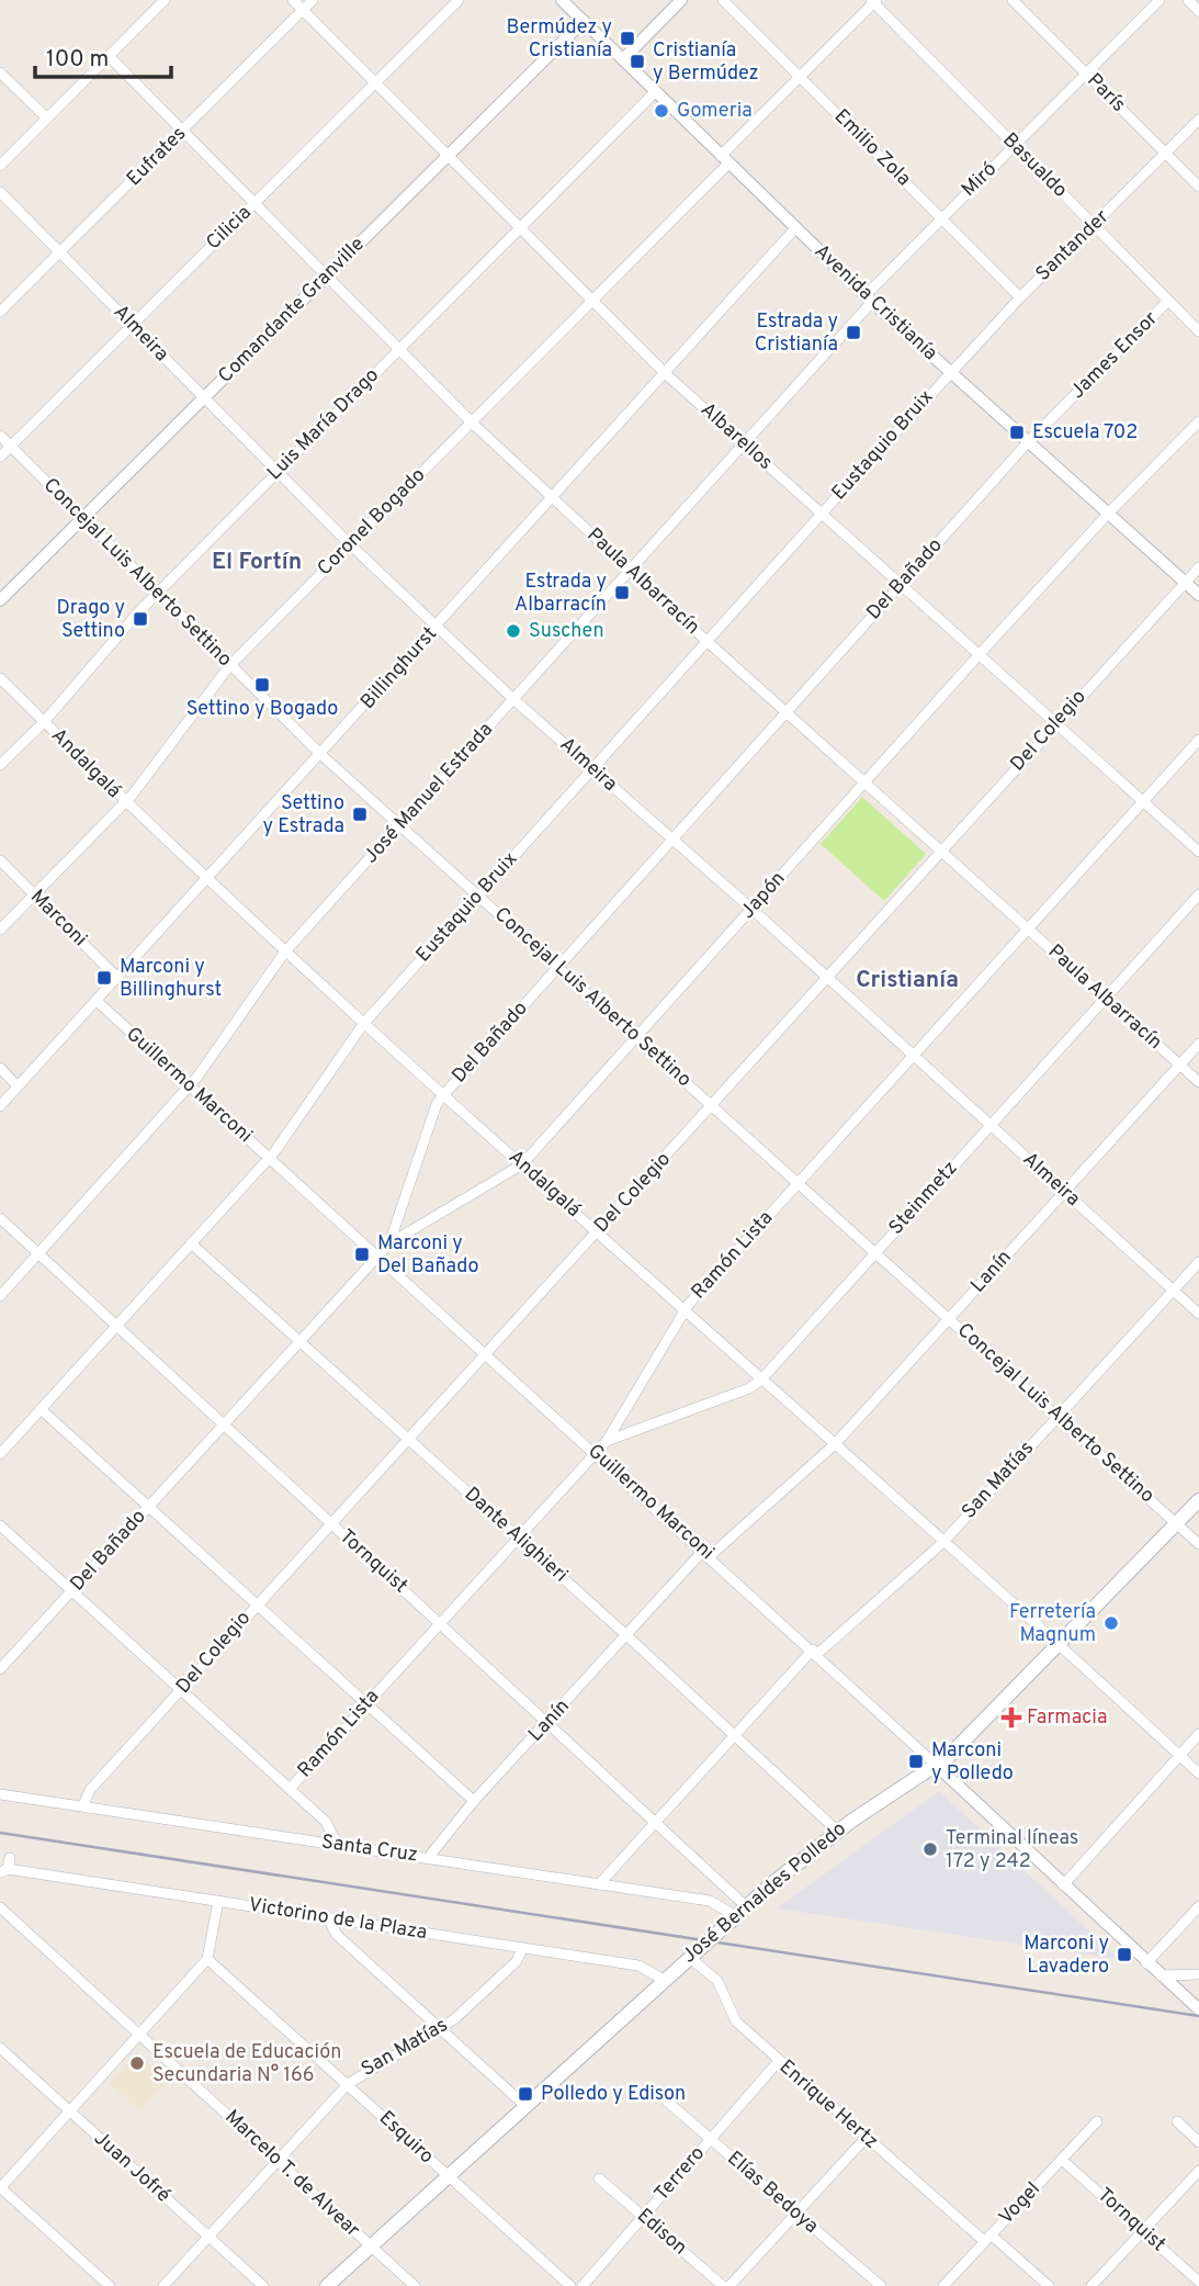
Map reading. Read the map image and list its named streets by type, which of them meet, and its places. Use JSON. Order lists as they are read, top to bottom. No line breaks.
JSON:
{"streets":{"main road":["José Bernaldes Polledo"],"street":["París","Emilio Zola","Eufrates","Basualdo","Miró","Cilicia","Santander","Avenida Cristianía","Comandante Granville","Almeira","James Ensor","Luis María Drago","Albarellos","Eustaquio Bruix","Coronel Bogado","Concejal Luis Alberto Settino","Del Bañado","Paula Albarracín","Billinghurst","Del Colegio","Andalgalá","José Manuel Estrada","Japón","Marconi","Guillermo Marconi","Steinmetz","Ramón Lista","Lanín","San Matías","Dante Alighieri","Tornquist","Santa Cruz","Victorino de la Plaza","Enrique Hertz","Esquiro","Juan Jofré","Marcelo T. de Alvear","Terrero","Elías Bedoya","Vogel","Edison"]},"crossings":[["París","Miró"],["París","Santander"],["Emilio Zola","Miró"],["Emilio Zola","Santander"],["Emilio Zola","Coronel Bogado"],["Eufrates","Almeira"],["Eufrates","Albarellos"],["Eufrates","Paula Albarracín"],["Basualdo","Miró"],["Basualdo","Santander"],["Basualdo","James Ensor"],["Basualdo","Coronel Bogado"],["Miró","Avenida Cristianía"],["Miró","José Manuel Estrada"],["Cilicia","Almeira"],["Cilicia","Albarellos"],["Cilicia","Concejal Luis Alberto Settino"],["Cilicia","Paula Albarracín"],["Santander","Avenida Cristianía"],["Santander","Eustaquio Bruix"],["Avenida Cristianía","Comandante Granville"],["Avenida Cristianía","James Ensor"],["Avenida Cristianía","Luis María Drago"],["Avenida Cristianía","Eustaquio Bruix"],["Avenida Cristianía","Coronel Bogado"],["Avenida Cristianía","Del Bañado"],["Avenida Cristianía","Billinghurst"],["Avenida Cristianía","Del Colegio"],["Avenida Cristianía","José Manuel Estrada"],["Avenida Cristianía","Japón"],["Comandante Granville","Almeira"],["Comandante Granville","Albarellos"],["Comandante Granville","Concejal Luis Alberto Settino"],["Comandante Granville","Paula Albarracín"],["Almeira","Luis María Drago"],["Almeira","Eustaquio Bruix"],["Almeira","Coronel Bogado"],["Almeira","Del Bañado"],["Almeira","Billinghurst"],["Almeira","Del Colegio"],["Almeira","José Manuel Estrada"],["Almeira","Japón"],["Almeira","Steinmetz"],["Almeira","Ramón Lista"],["Almeira","Lanín"],["Almeira","San Matías"],["James Ensor","Del Bañado"],["Luis María Drago","Albarellos"],["Luis María Drago","Concejal Luis Alberto Settino"],["Luis María Drago","Paula Albarracín"],["Luis María Drago","Andalgalá"],["Albarellos","Eustaquio Bruix"],["Albarellos","Coronel Bogado"],["Albarellos","Del Bañado"],["Albarellos","Billinghurst"],["Albarellos","Del Colegio"],["Albarellos","José Manuel Estrada"],["Albarellos","Japón"],["Albarellos","Ramón Lista"],["Eustaquio Bruix","Concejal Luis Alberto Settino"],["Eustaquio Bruix","Paula Albarracín"],["Eustaquio Bruix","Andalgalá"],["Eustaquio Bruix","Guillermo Marconi"],["Eustaquio Bruix","Dante Alighieri"],["Eustaquio Bruix","Tornquist"],["Coronel Bogado","Concejal Luis Alberto Settino"],["Coronel Bogado","Paula Albarracín"],["Coronel Bogado","Andalgalá"],["Coronel Bogado","Marconi"],["Concejal Luis Alberto Settino","Del Bañado"],["Concejal Luis Alberto Settino","Billinghurst"],["Concejal Luis Alberto Settino","Del Colegio"],["Concejal Luis Alberto Settino","José Manuel Estrada"],["Concejal Luis Alberto Settino","Japón"],["Concejal Luis Alberto Settino","Steinmetz"],["Concejal Luis Alberto Settino","Ramón Lista"],["Concejal Luis Alberto Settino","Lanín"],["Concejal Luis Alberto Settino","San Matías"],["Concejal Luis Alberto Settino","José Bernaldes Polledo"],["Del Bañado","Paula Albarracín"],["Del Bañado","Andalgalá"],["Del Bañado","Japón"],["Del Bañado","Guillermo Marconi"],["Del Bañado","Dante Alighieri"],["Del Bañado","Tornquist"],["Paula Albarracín","Billinghurst"],["Paula Albarracín","Del Colegio"],["Paula Albarracín","José Manuel Estrada"],["Paula Albarracín","Japón"],["Paula Albarracín","Steinmetz"],["Paula Albarracín","Ramón Lista"],["Paula Albarracín","Lanín"],["Billinghurst","Andalgalá"],["Billinghurst","Marconi"],["Billinghurst","Guillermo Marconi"],["Del Colegio","Andalgalá"],["Del Colegio","Guillermo Marconi"],["Del Colegio","Dante Alighieri"],["Del Colegio","Tornquist"],["Del Colegio","Santa Cruz"],["Andalgalá","José Manuel Estrada"],["Andalgalá","Japón"],["Andalgalá","Steinmetz"],["Andalgalá","Ramón Lista"],["Andalgalá","Lanín"],["Andalgalá","San Matías"],["Andalgalá","José Bernaldes Polledo"],["José Manuel Estrada","Guillermo Marconi"],["José Manuel Estrada","Tornquist"],["Guillermo Marconi","Ramón Lista"],["Guillermo Marconi","Lanín"],["Guillermo Marconi","San Matías"],["Guillermo Marconi","José Bernaldes Polledo"],["Steinmetz","Ramón Lista"],["Ramón Lista","Dante Alighieri"],["Ramón Lista","Tornquist"],["Lanín","Dante Alighieri"],["Lanín","Tornquist"],["Lanín","Santa Cruz"],["San Matías","Dante Alighieri"],["San Matías","Tornquist"],["San Matías","Santa Cruz"],["San Matías","Victorino de la Plaza"],["San Matías","Esquiro"],["San Matías","Juan Jofré"],["San Matías","Marcelo T. de Alvear"],["Dante Alighieri","José Bernaldes Polledo"],["Tornquist","Santa Cruz"],["Tornquist","José Bernaldes Polledo"],["Tornquist","Vogel"],["Santa Cruz","José Bernaldes Polledo"],["José Bernaldes Polledo","Victorino de la Plaza"],["José Bernaldes Polledo","Enrique Hertz"],["José Bernaldes Polledo","Esquiro"],["José Bernaldes Polledo","Marcelo T. de Alvear"],["Enrique Hertz","Terrero"],["Enrique Hertz","Vogel"],["Terrero","Elías Bedoya"],["Terrero","Edison"]],"districts":["El Fortín","Cristianía"],"places":{"transit":["Bermúdez y Cristianía","Cristianía y Bermúdez","Estrada y Cristianía","Escuela 702","Estrada y Albarracín","Drago y Settino","Settino y Bogado","Settino y Estrada","Marconi y Billinghurst","Marconi y Del Bañado","Marconi y Polledo","Marconi y Lavadero","Polledo y Edison"],"other":["Gomeria","Suschen","Ferretería Magnum","Terminal líneas 172 y 242","Escuela de Educación Secundaria N° 166"],"health":["Farmacia"]},"scale_bar":"100 m"}
